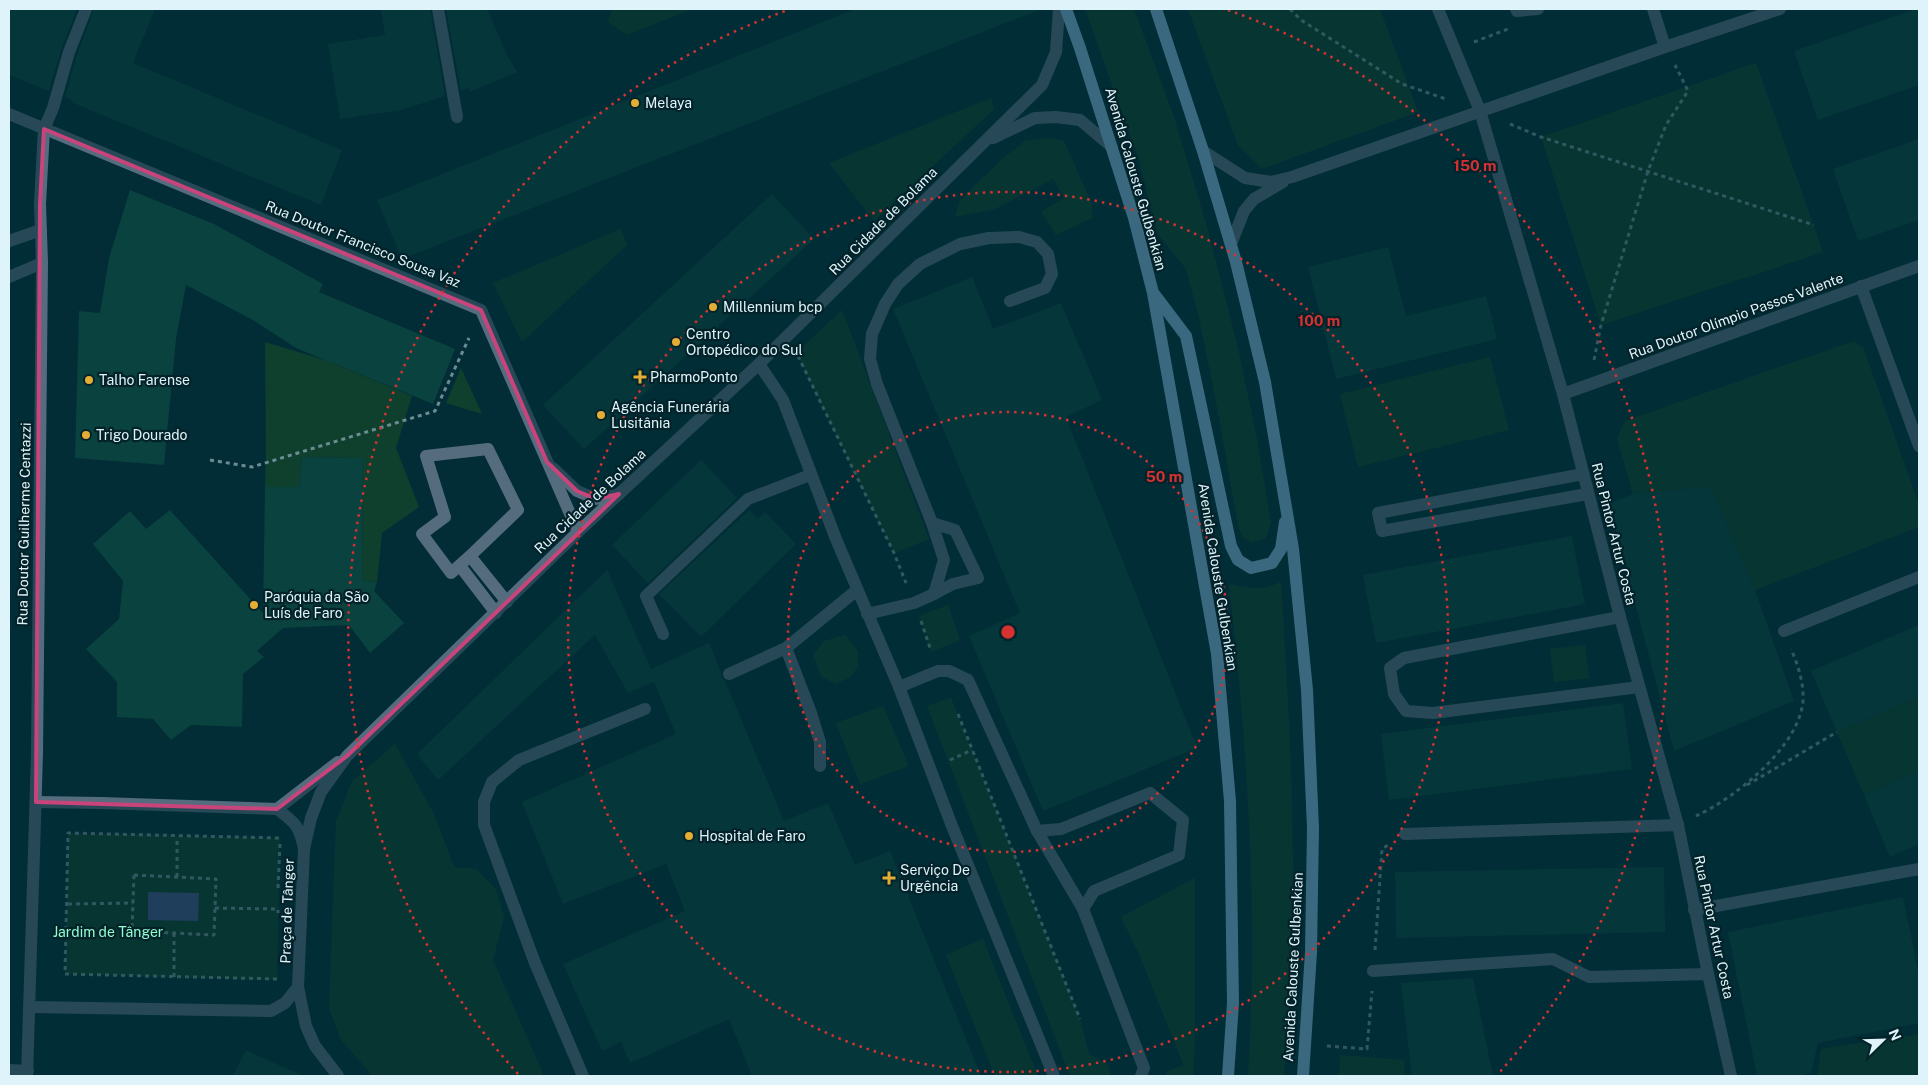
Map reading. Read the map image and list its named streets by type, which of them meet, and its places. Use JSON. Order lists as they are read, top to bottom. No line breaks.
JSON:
{"streets":{"main road":["Avenida Calouste Gulbenkian"],"street":["Rua Cidade de Bolama","Rua Doutor Francisco Sousa Vaz","Rua Doutor Olímpio Passos Valente","Rua Doutor Guilherme Centazzi","Rua Pintor Artur Costa","Praça de Tânger"]},"crossings":[["Rua Cidade de Bolama","Praça de Tânger"],["Rua Doutor Francisco Sousa Vaz","Rua Doutor Guilherme Centazzi"],["Rua Doutor Olímpio Passos Valente","Rua Pintor Artur Costa"]],"parks":["Jardim de Tânger"],"places":{"other":["Melaya","Millennium bcp","Centro Ortopédico do Sul","Talho Farense","Agência Funerária Lusitânia","Trigo Dourado","Paróquia da São Luís de Faro","Hospital de Faro"],"health":["PharmoPonto","Serviço De Urgência"]},"north":"top right","rings":["150 m","100 m","50 m"]}
